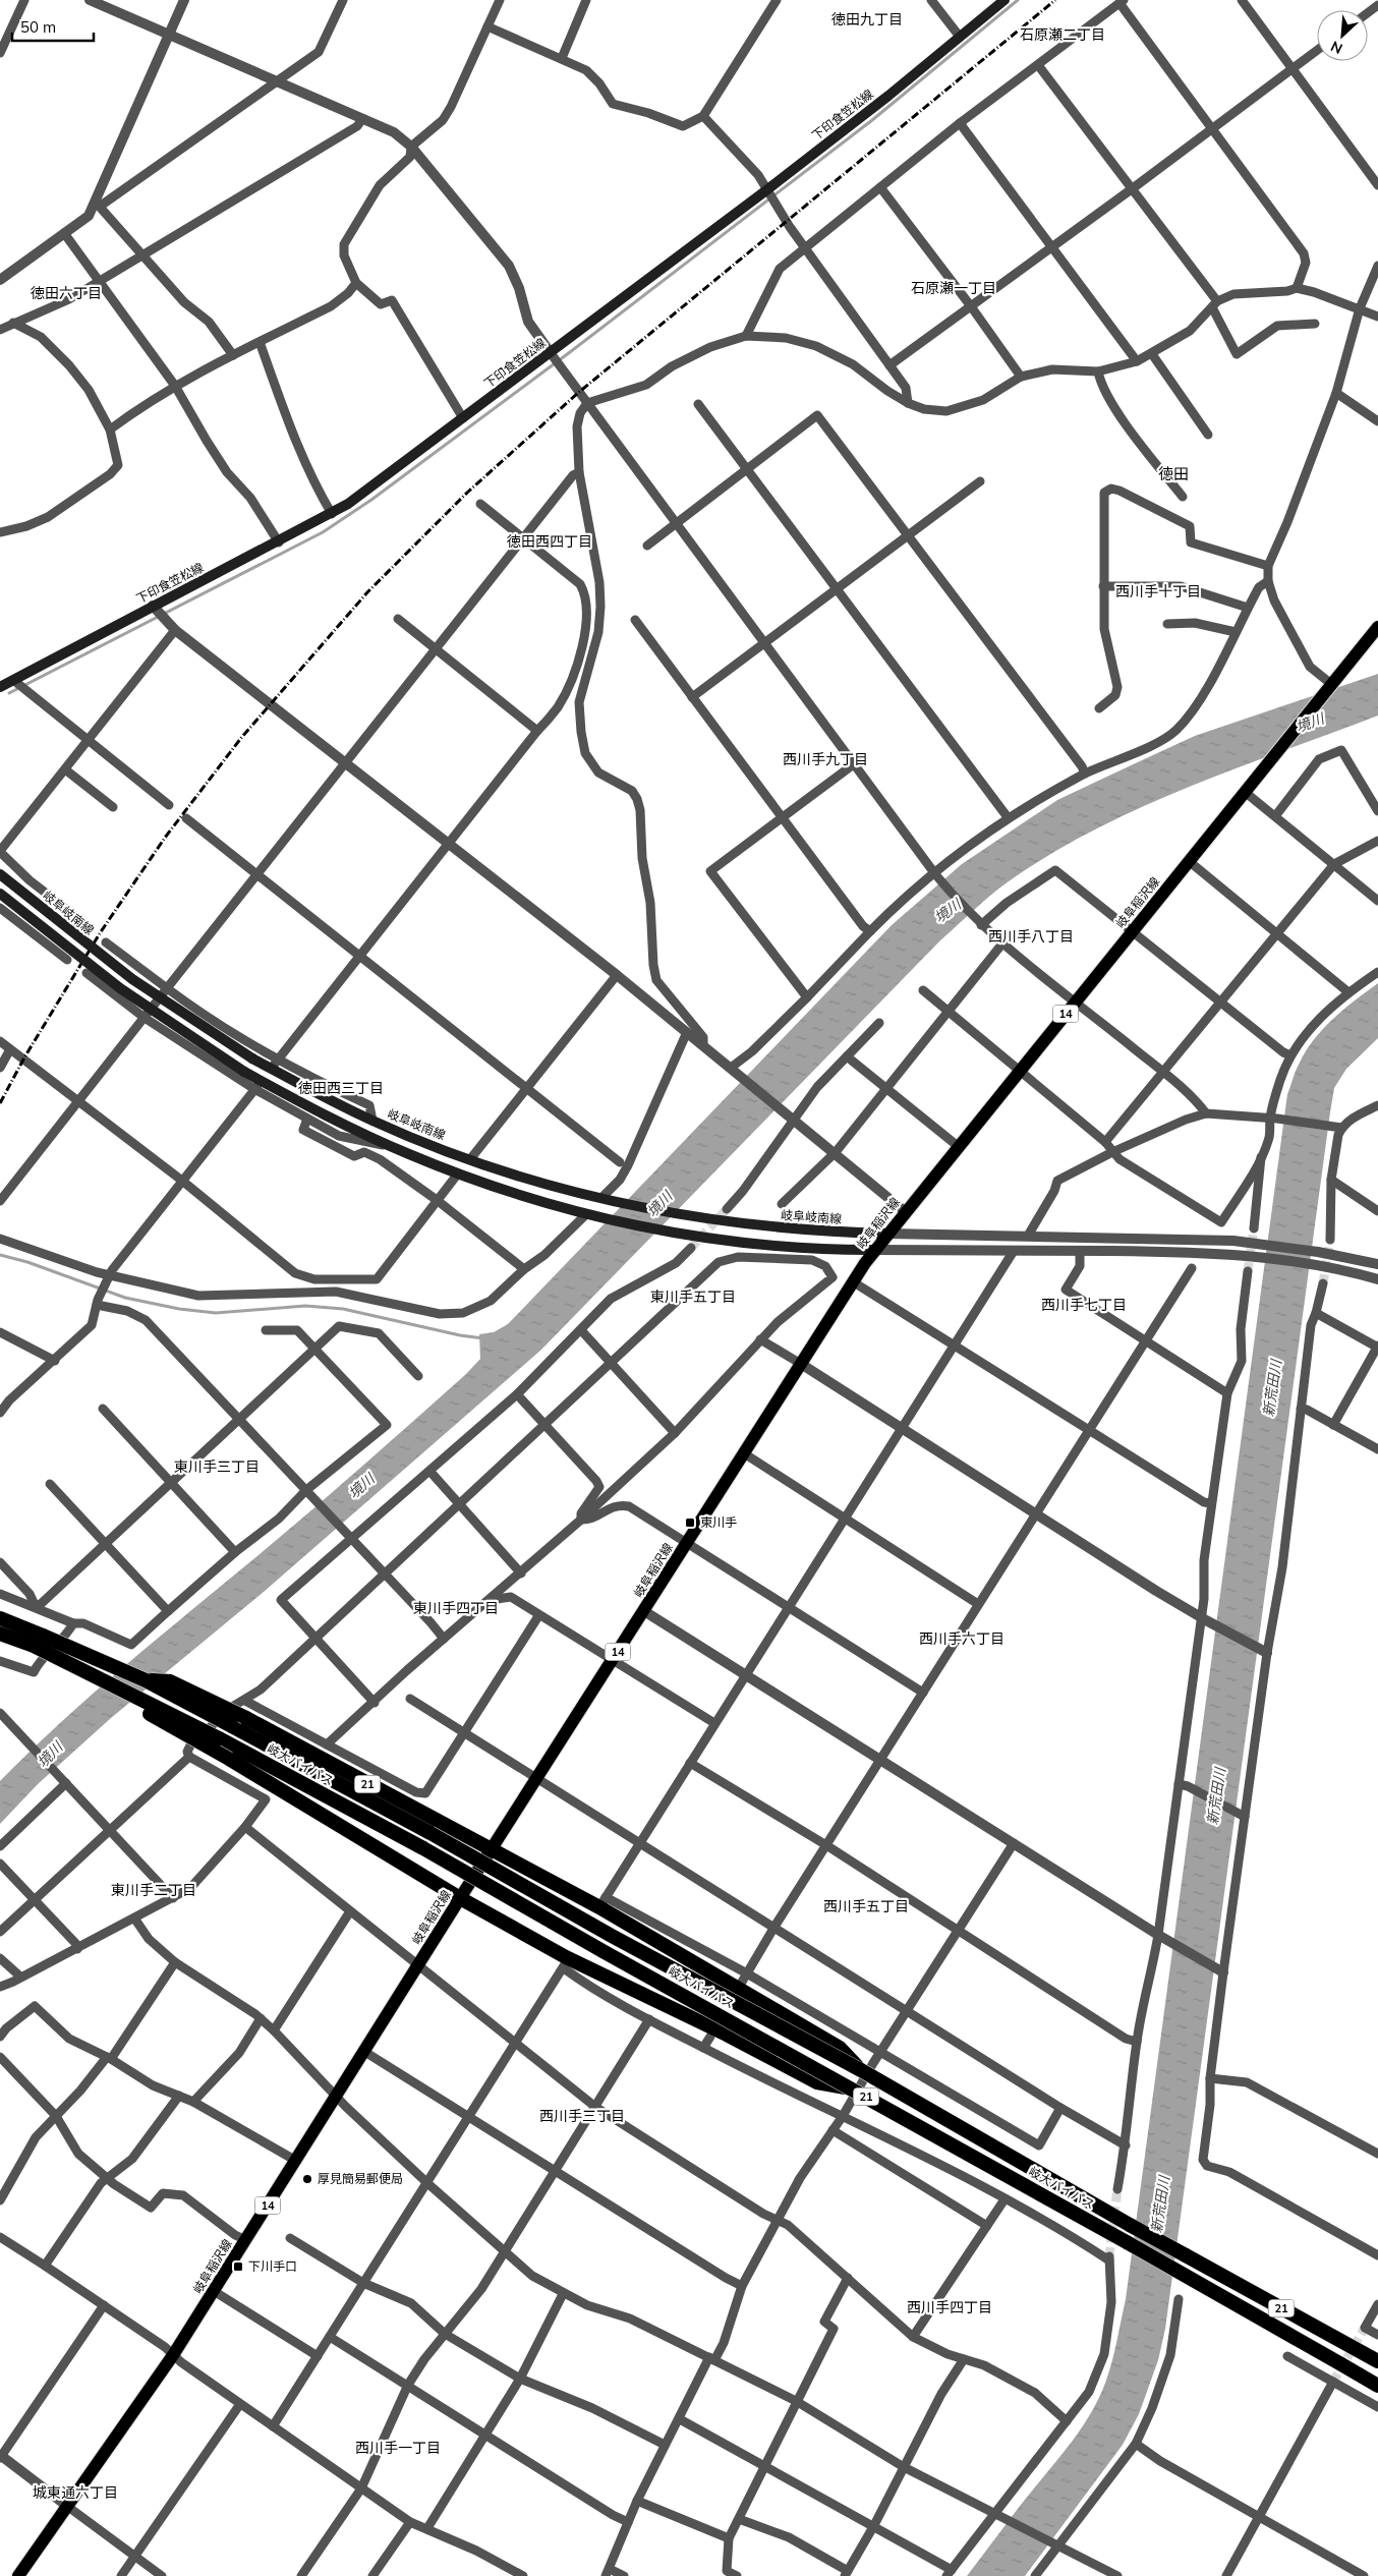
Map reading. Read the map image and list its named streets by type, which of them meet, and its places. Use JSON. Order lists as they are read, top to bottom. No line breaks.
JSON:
{"streets":{"highway":["岐大バイパス","21"],"main road":["下印食笠松線","岐阜稲沢線","岐阜岐南線","14"]},"crossings":[["岐阜稲沢線","岐阜岐南線"],["岐阜稲沢線","21"],["岐大バイパス","21"]],"districts":["徳田九丁目","石原瀬二丁目","石原瀬一丁目","徳田六丁目","徳田","徳田西四丁目","西川手十丁目","西川手九丁目","西川手八丁目","徳田西三丁目","東川手五丁目","西川手七丁目","東川手三丁目","東川手四丁目","西川手六丁目","東川手二丁目","西川手五丁目","西川手三丁目","西川手四丁目","西川手一丁目","城東通六丁目"],"water":["境川","新荒田川"],"places":{"transit":["東川手","下川手口"],"other":["厚見簡易郵便局"]},"scale_bar":"50 m","north":"bottom left"}
